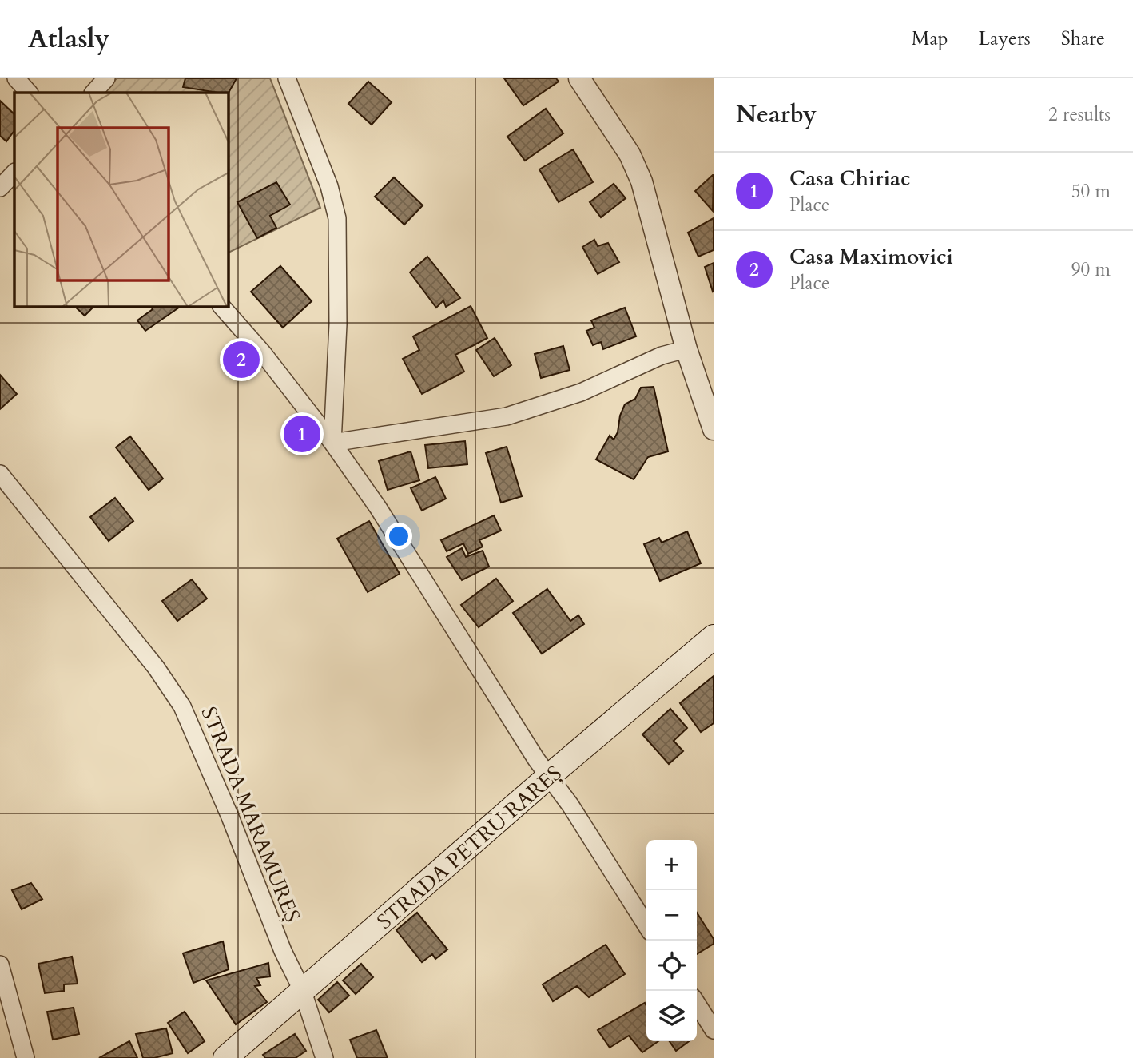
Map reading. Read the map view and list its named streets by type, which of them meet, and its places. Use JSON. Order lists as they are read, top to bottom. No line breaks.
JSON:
{"streets":{"main road":["STRADA PETRU RAREȘ"],"street":["STRADA MARAMUREȘ"]},"crossings":[["STRADA MARAMUREȘ","STRADA PETRU RAREȘ"]],"page":{"header":"Atlasly","nav":["Map","Layers","Share"],"heading":["Nearby","2 results"],"list":[{"mark":"1","name":"Casa Chiriac","note":"Place","value":"50 m"},{"mark":"2","name":"Casa Maximovici","note":"Place","value":"90 m"}],"pins":["2","1"],"map_buttons":["+","−"]}}
